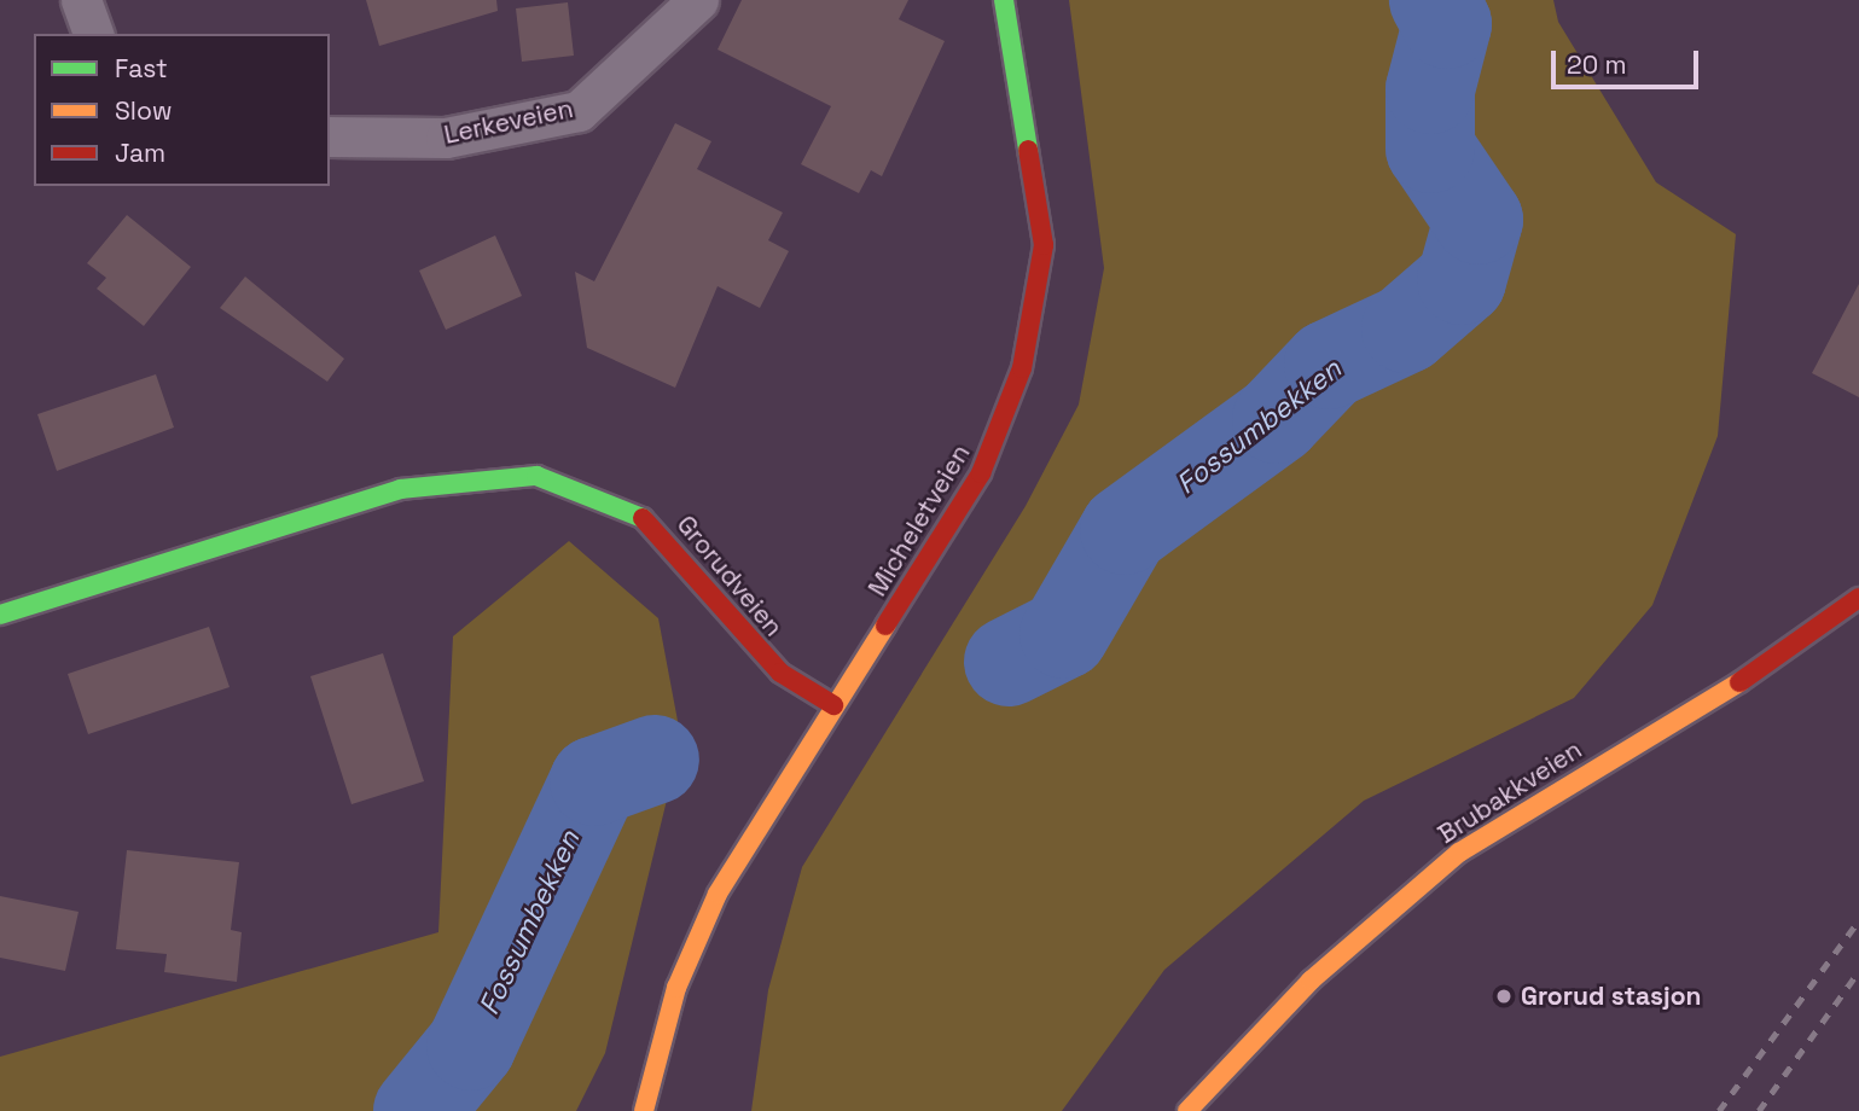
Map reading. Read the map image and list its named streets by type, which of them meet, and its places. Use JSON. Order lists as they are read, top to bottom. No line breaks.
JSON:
{"streets":{"street":["Lerkeveien","Micheletveien","Grorudveien","Brubakkveien"]},"crossings":[["Micheletveien","Grorudveien"]],"water":["Fossumbekken"],"places":["Grorud stasjon"],"legend":["Fast","Slow","Jam"],"scale_bar":"20 m"}
